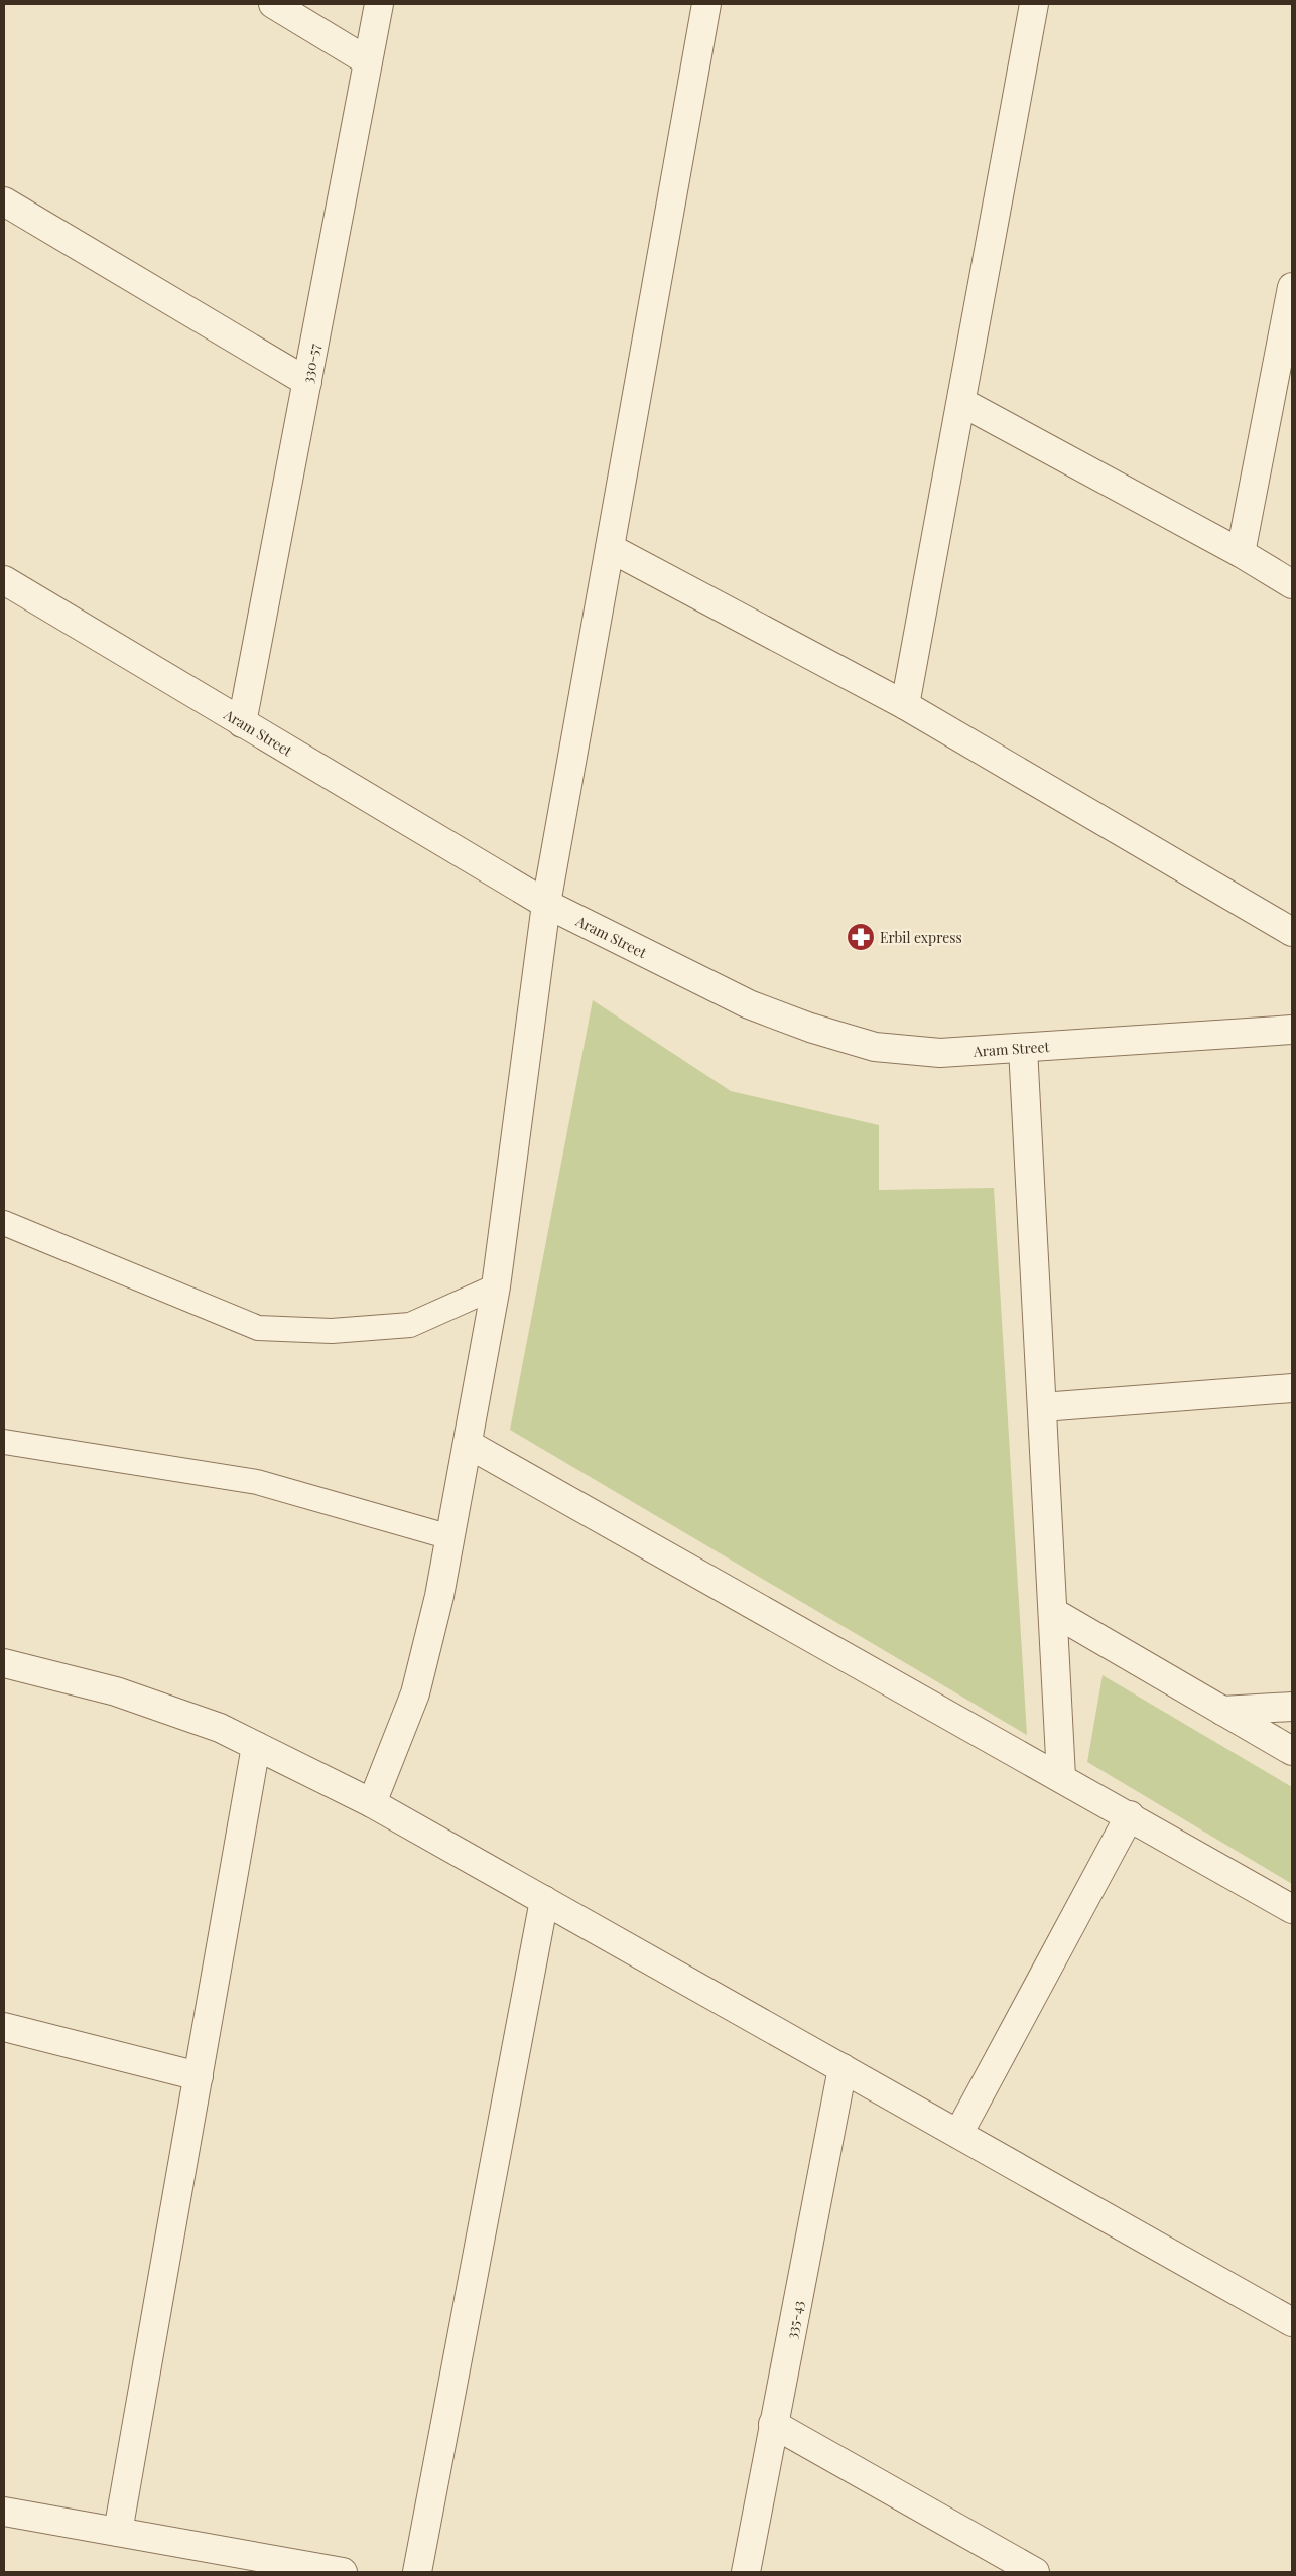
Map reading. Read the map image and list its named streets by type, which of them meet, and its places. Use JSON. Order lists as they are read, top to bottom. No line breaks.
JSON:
{"streets":{"street":["330-57","Aram Street","335-43"]},"crossings":[["330-57","Aram Street"]],"places":{"pharmacy":["Erbil express"]}}
